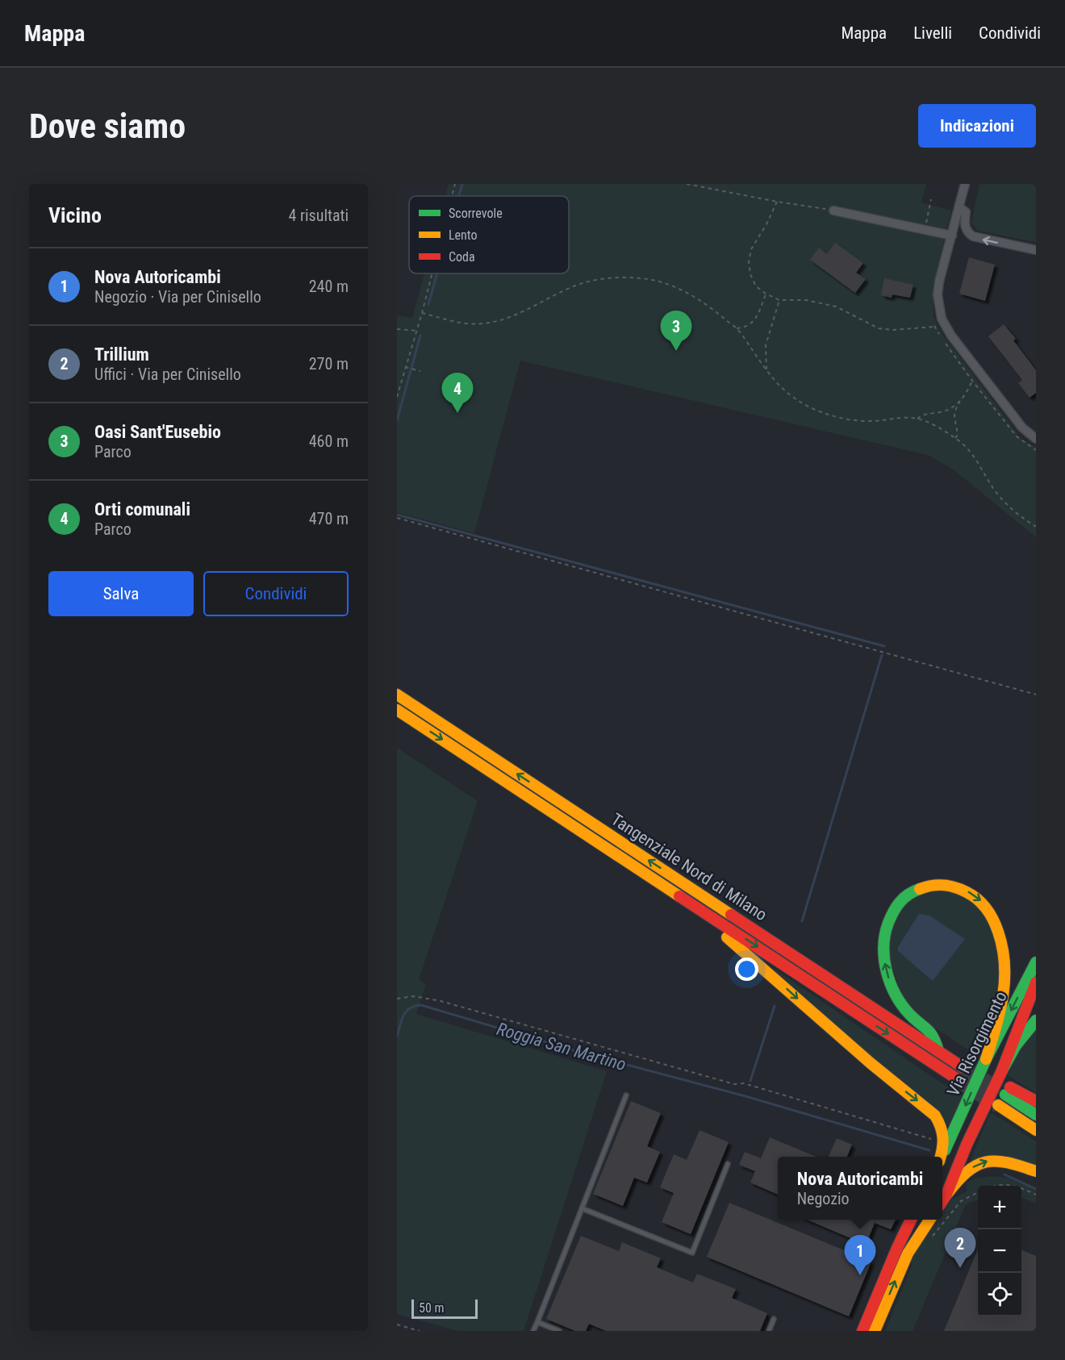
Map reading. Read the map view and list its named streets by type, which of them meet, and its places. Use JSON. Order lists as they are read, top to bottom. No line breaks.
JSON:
{"streets":{"main road":["Tangenziale Nord di Milano","Via Risorgimento"]},"water":["Roggia San Martino"],"legend":["Scorrevole","Lento","Coda"],"scale_bar":"50 m","page":{"header":"Mappa","nav":["Mappa","Livelli","Condividi"],"buttons":["Indicazioni",["Salva","Condividi"]],"title":"Dove siamo","heading":["Vicino","4 risultati"],"list":[{"mark":"1","name":"Nova Autoricambi","note":"Negozio · Via per Cinisello","value":"240 m"},{"mark":"2","name":"Trillium","note":"Uffici · Via per Cinisello","value":"270 m"},{"mark":"3","name":"Oasi Sant'Eusebio","note":"Parco","value":"460 m"},{"mark":"4","name":"Orti comunali","note":"Parco","value":"470 m"}],"pins":["3","4","2","1"],"popup":["Nova Autoricambi","Negozio"],"map_buttons":["+","−"],"scale":"50 m"}}
